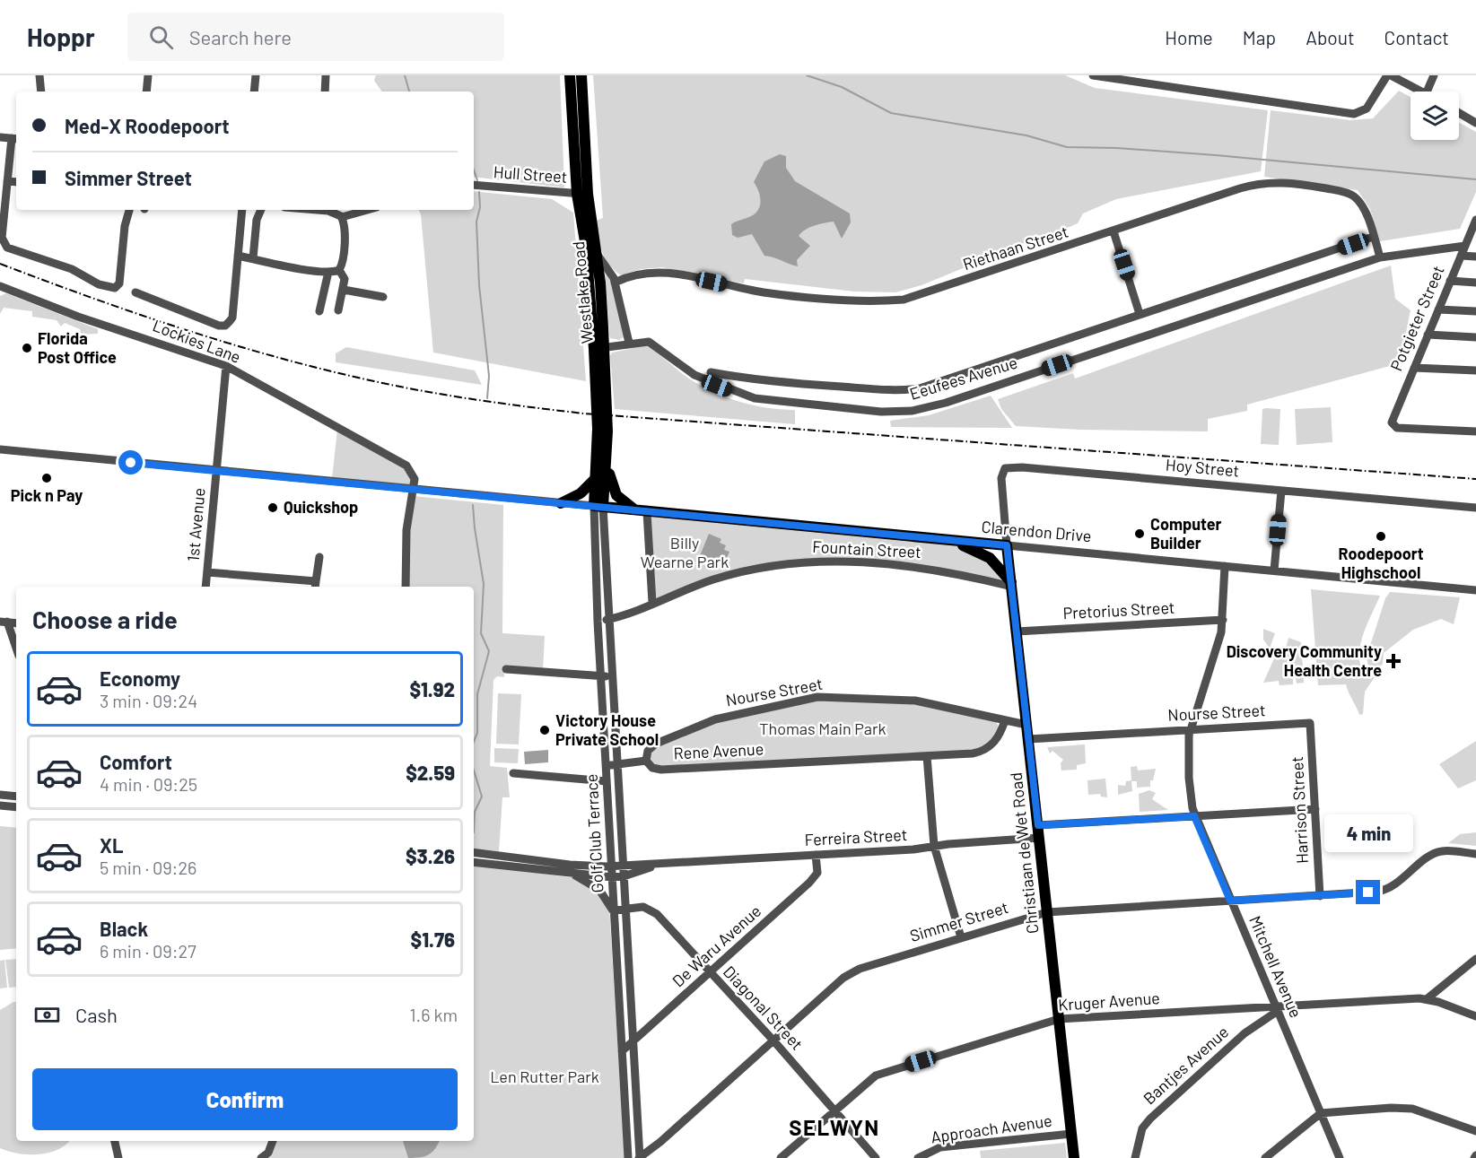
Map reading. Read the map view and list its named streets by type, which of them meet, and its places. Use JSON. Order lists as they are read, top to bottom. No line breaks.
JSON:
{"streets":{"main road":["Westlake Road","Clarendon Drive","Christiaan de Wet Road"],"street":["Hull Street","Riethaan Street","Potgieter Street","Lockies Lane","Eeufees Avenue","Hoy Street","1st Avenue","Fountain Street","Pretorius Street","Nourse Street","Rene Avenue","Harrison Street","Golf Club Terrace","Ferreira Street","Simmer Street","De Waru Avenue","Mitchell Avenue","Kruger Avenue","Diagonal Street","Bantjes Avenue","Approach Avenue"]},"crossings":[["Hull Street","Westlake Road"],["Riethaan Street","Eeufees Avenue"],["Westlake Road","Eeufees Avenue"],["Westlake Road","Clarendon Drive"],["Westlake Road","Golf Club Terrace"],["Potgieter Street","Eeufees Avenue"],["Lockies Lane","1st Avenue"],["Hoy Street","Clarendon Drive"],["Hoy Street","Christiaan de Wet Road"],["Clarendon Drive","Golf Club Terrace"],["Clarendon Drive","Christiaan de Wet Road"],["Clarendon Drive","Mitchell Avenue"],["Fountain Street","Golf Club Terrace"],["Fountain Street","Christiaan de Wet Road"],["Pretorius Street","Christiaan de Wet Road"],["Pretorius Street","Mitchell Avenue"],["Nourse Street","Rene Avenue"],["Nourse Street","Harrison Street"],["Nourse Street","Christiaan de Wet Road"],["Nourse Street","Mitchell Avenue"],["Harrison Street","Simmer Street"],["Golf Club Terrace","Ferreira Street"],["Golf Club Terrace","Simmer Street"],["Golf Club Terrace","De Waru Avenue"],["Golf Club Terrace","Diagonal Street"],["Ferreira Street","Christiaan de Wet Road"],["Ferreira Street","De Waru Avenue"],["Christiaan de Wet Road","Simmer Street"],["Christiaan de Wet Road","Kruger Avenue"],["Christiaan de Wet Road","Approach Avenue"],["Simmer Street","Mitchell Avenue"],["Simmer Street","Diagonal Street"],["De Waru Avenue","Diagonal Street"],["Mitchell Avenue","Kruger Avenue"],["Mitchell Avenue","Bantjes Avenue"],["Kruger Avenue","Diagonal Street"],["Kruger Avenue","Bantjes Avenue"]],"districts":["SELWYN"],"parks":["Billy Wearne Park","Thomas Main Park","Len Rutter Park"],"places":{"other":["Florida Post Office","Pick n Pay","Quickshop","Computer Builder","Roodepoort Highschool","Victory House Private School"],"health":["Discovery Community Health Centre"]},"page":{"header":"Hoppr","search":"Search here","nav":["Home","Map","About","Contact"],"banner":["Med-X Roodepoort","Simmer Street"],"heading":"Choose a ride","list":[{"name":"Economy","note":"3 min · 09:24","value":"$1.92"},{"name":"Comfort","note":"4 min · 09:25","value":"$2.59"},{"name":"XL","note":"5 min · 09:26","value":"$3.26"},{"name":"Black","note":"6 min · 09:27","value":"$1.76"}],"bubble":"4 min","pay":["Cash","1.6 km"],"buttons":"Confirm"}}
